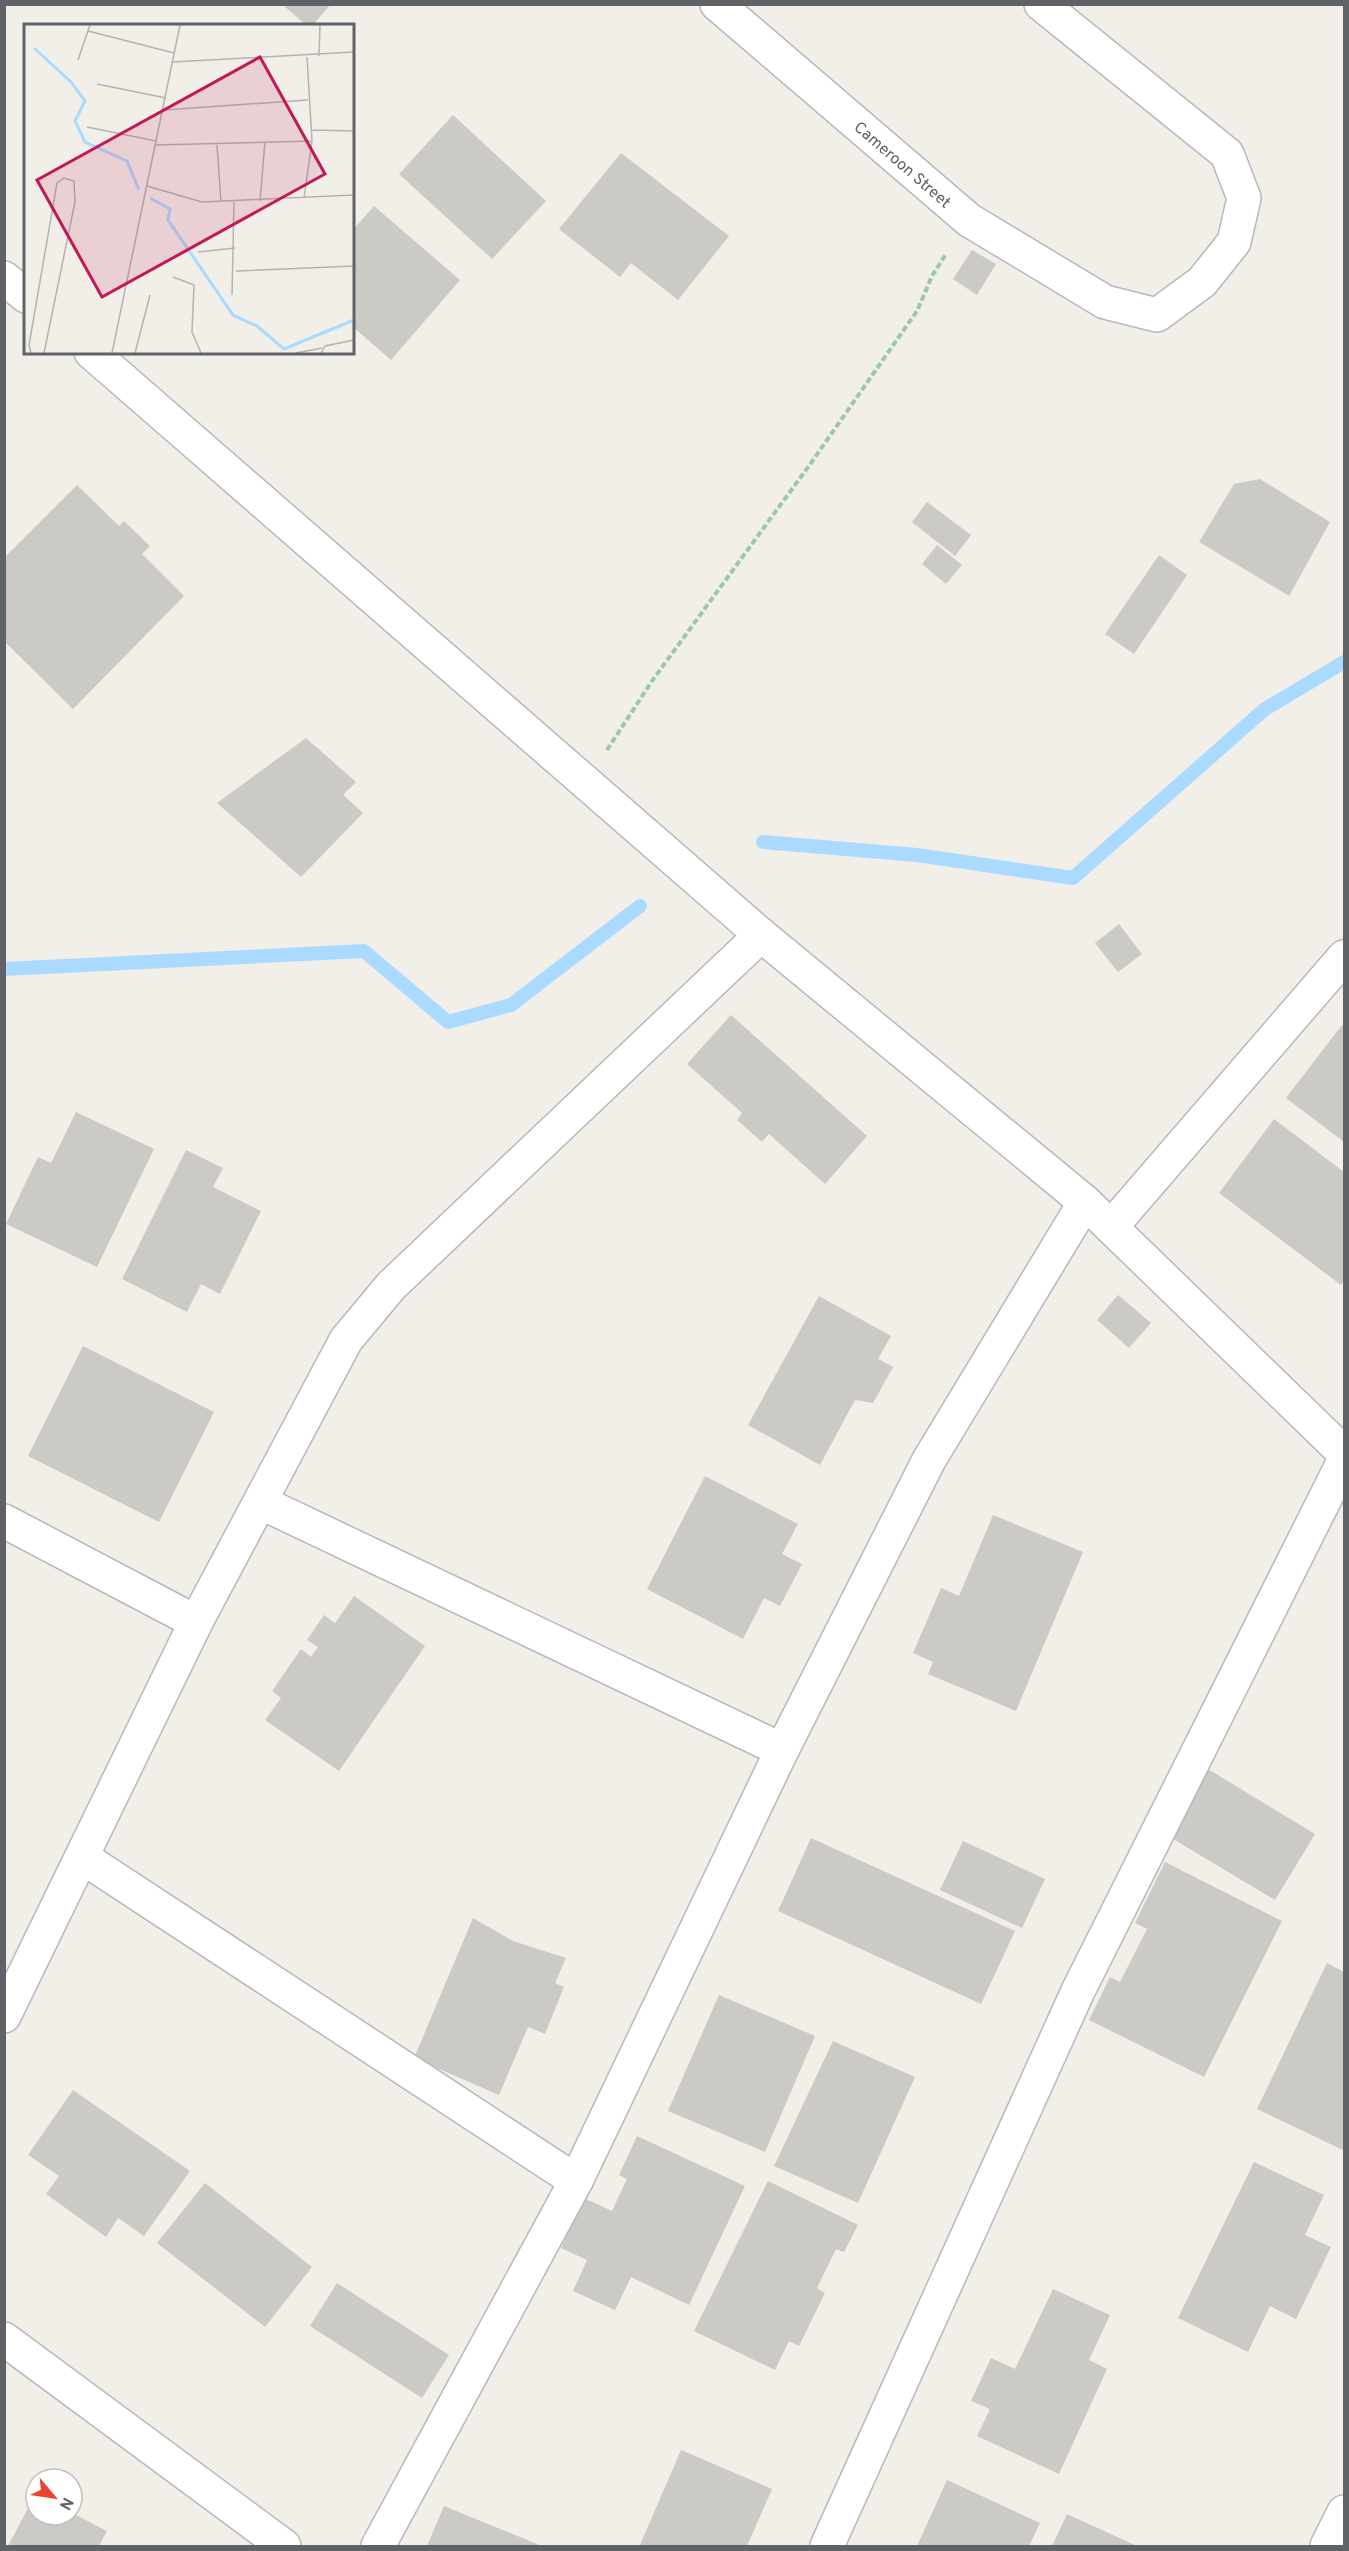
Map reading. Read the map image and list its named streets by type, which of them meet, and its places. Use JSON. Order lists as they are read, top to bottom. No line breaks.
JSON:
{"streets":{"street":["Cameroon Street"]},"north":"bottom right"}
